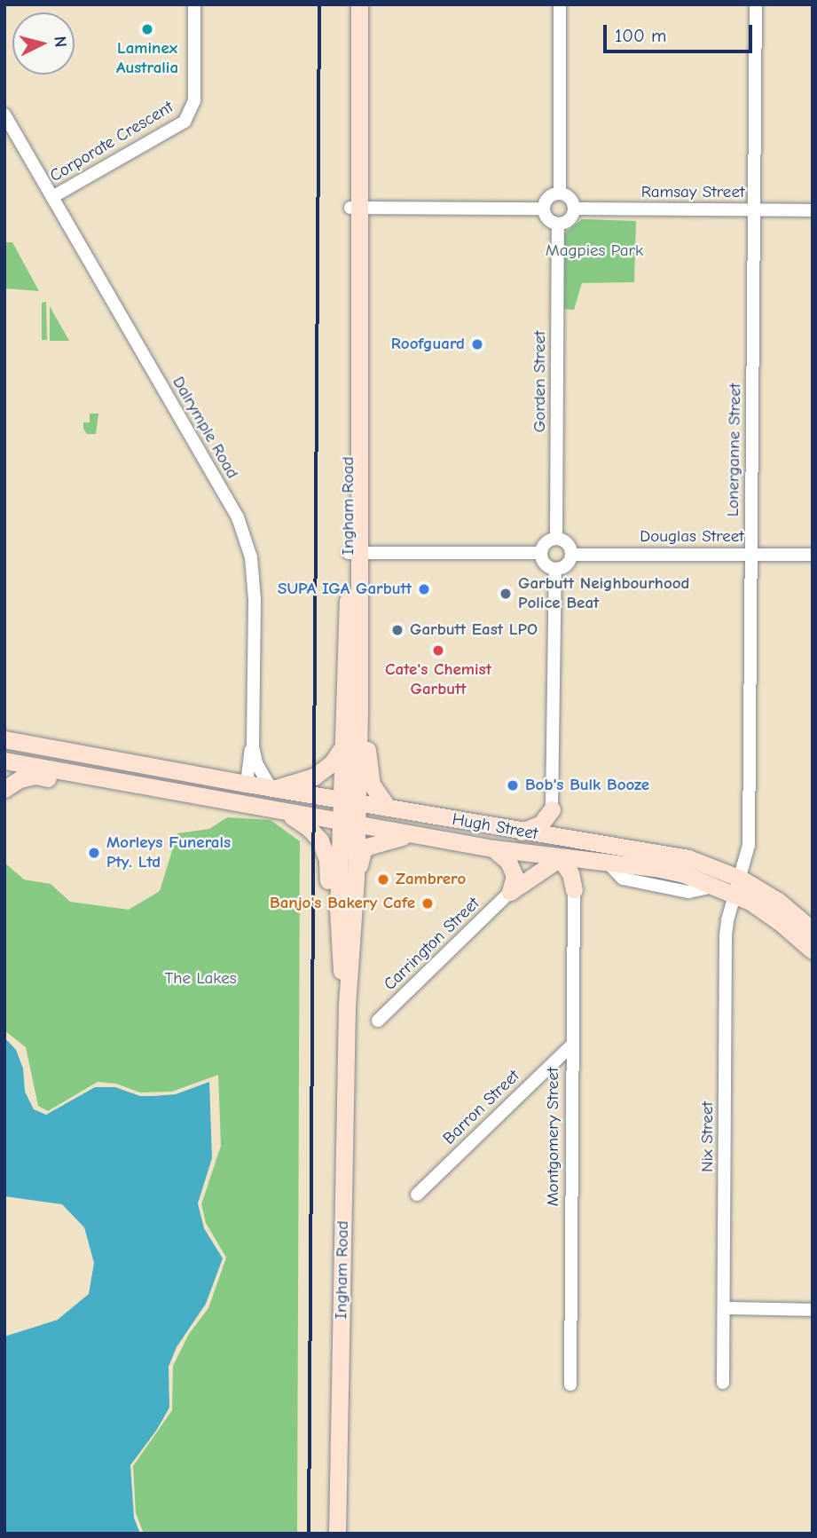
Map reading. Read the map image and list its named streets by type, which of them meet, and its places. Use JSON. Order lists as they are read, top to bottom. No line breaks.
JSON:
{"streets":{"main road":["Ingham Road","Hugh Street"],"street":["Corporate Crescent","Ramsay Street","Gorden Street","Dalrymple Road","Lonerganne Street","Douglas Street","Carrington Street","Barron Street","Montgomery Street","Nix Street"]},"crossings":[["Corporate Crescent","Dalrymple Road"],["Ramsay Street","Gorden Street"],["Ramsay Street","Lonerganne Street"],["Gorden Street","Douglas Street"],["Dalrymple Road","Hugh Street"],["Lonerganne Street","Douglas Street"],["Lonerganne Street","Hugh Street"],["Lonerganne Street","Nix Street"],["Ingham Road","Hugh Street"],["Hugh Street","Nix Street"],["Barron Street","Montgomery Street"]],"parks":["Magpies Park","The Lakes"],"places":["Laminex Australia","Roofguard","SUPA IGA Garbutt","Garbutt Neighbourhood Police Beat","Garbutt East LPO","Cate's Chemist Garbutt","Bob's Bulk Booze","Morleys Funerals Pty. Ltd","Zambrero","Banjo's Bakery Cafe"],"scale_bar":"100 m","north":"right"}
